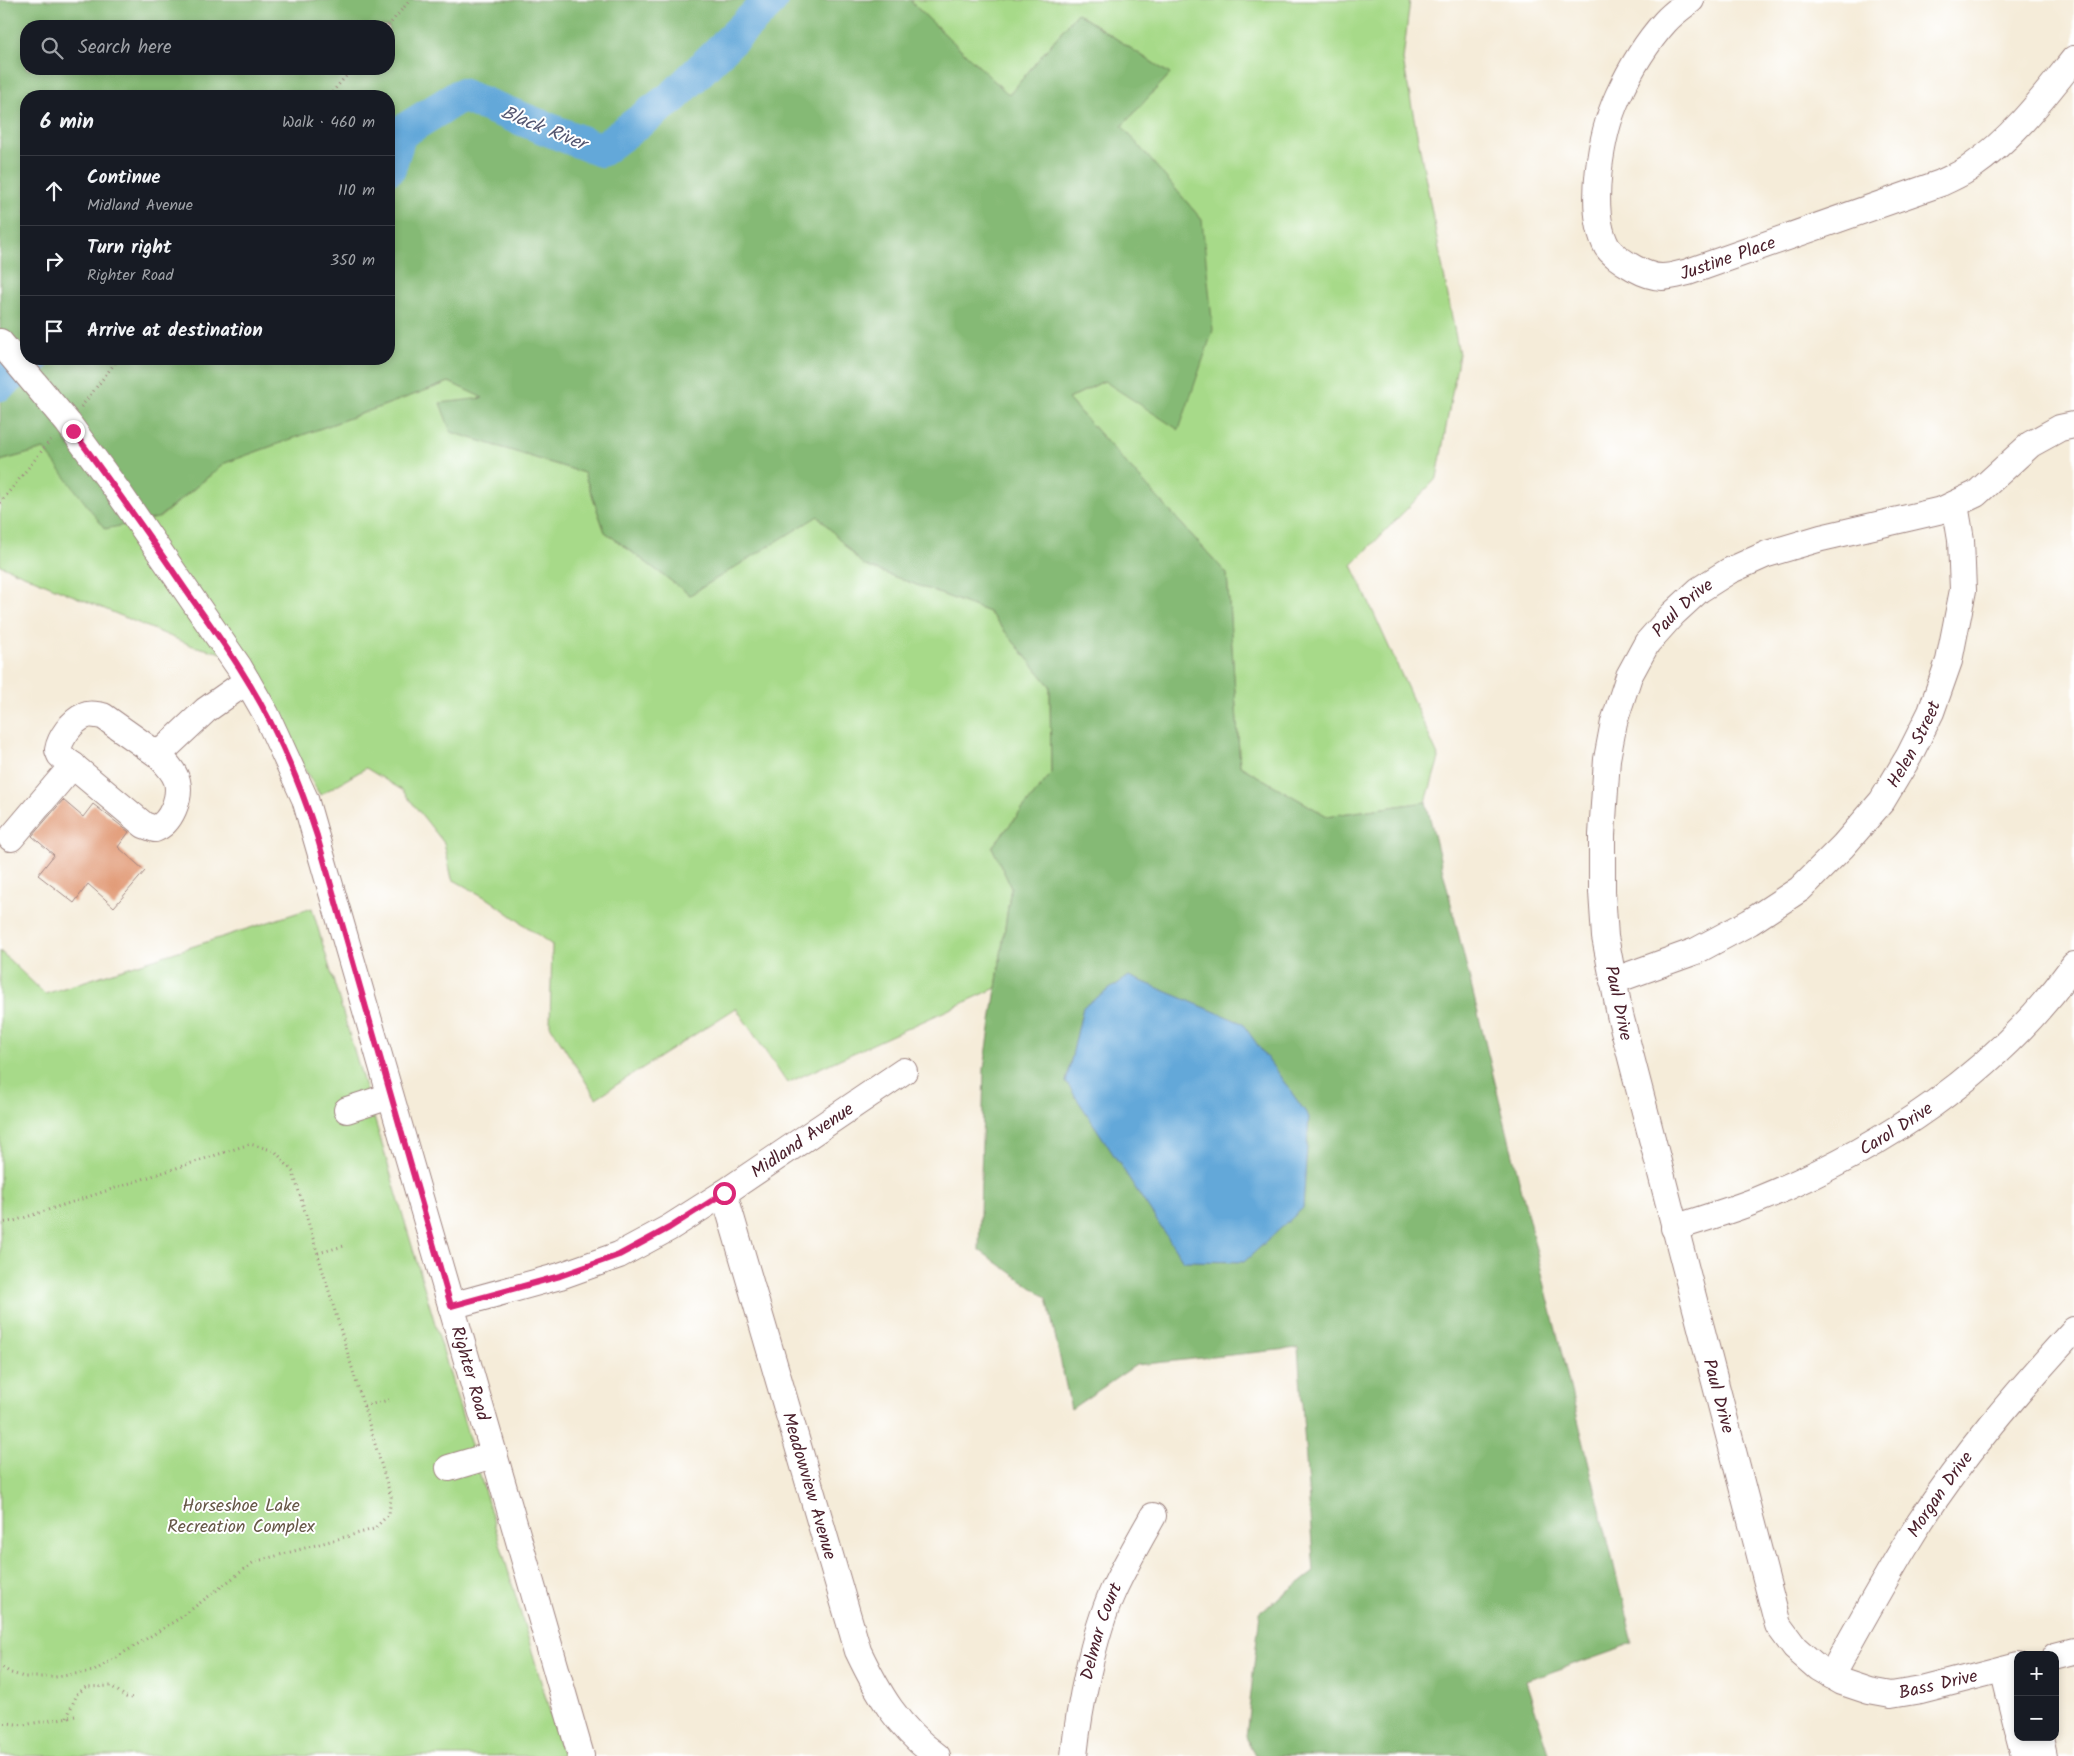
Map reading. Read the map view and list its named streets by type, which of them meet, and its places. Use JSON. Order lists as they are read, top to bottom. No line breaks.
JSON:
{"streets":{"street":["Justine Place","Paul Drive","Helen Street","Carol Drive","Midland Avenue","Righter Road","Meadowview Avenue","Morgan Drive","Delmar Court","Bass Drive"]},"crossings":[["Paul Drive","Helen Street"],["Paul Drive","Carol Drive"],["Paul Drive","Morgan Drive"],["Paul Drive","Bass Drive"],["Midland Avenue","Righter Road"],["Midland Avenue","Meadowview Avenue"],["Morgan Drive","Bass Drive"]],"water":["Black River"],"parks":["Horseshoe Lake Recreation Complex"],"page":{"search":"Search here","heading":["6 min","Walk · 460 m"],"list":[["Continue","Midland Avenue","110 m"],["Turn right","Righter Road","350 m"],"Arrive at destination"],"map_buttons":["+","−"]}}
